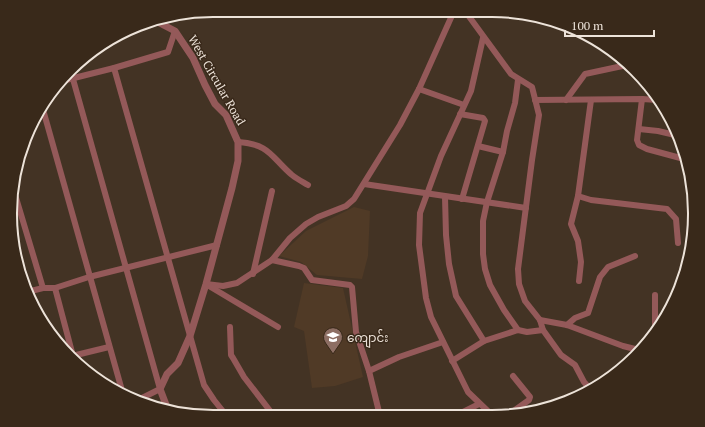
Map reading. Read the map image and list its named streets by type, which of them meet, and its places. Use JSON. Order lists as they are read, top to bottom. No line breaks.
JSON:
{"streets":{"street":["West Circular Road"]},"places":{"school or university":["ကျောင်း"]},"scale_bar":"100 m"}
